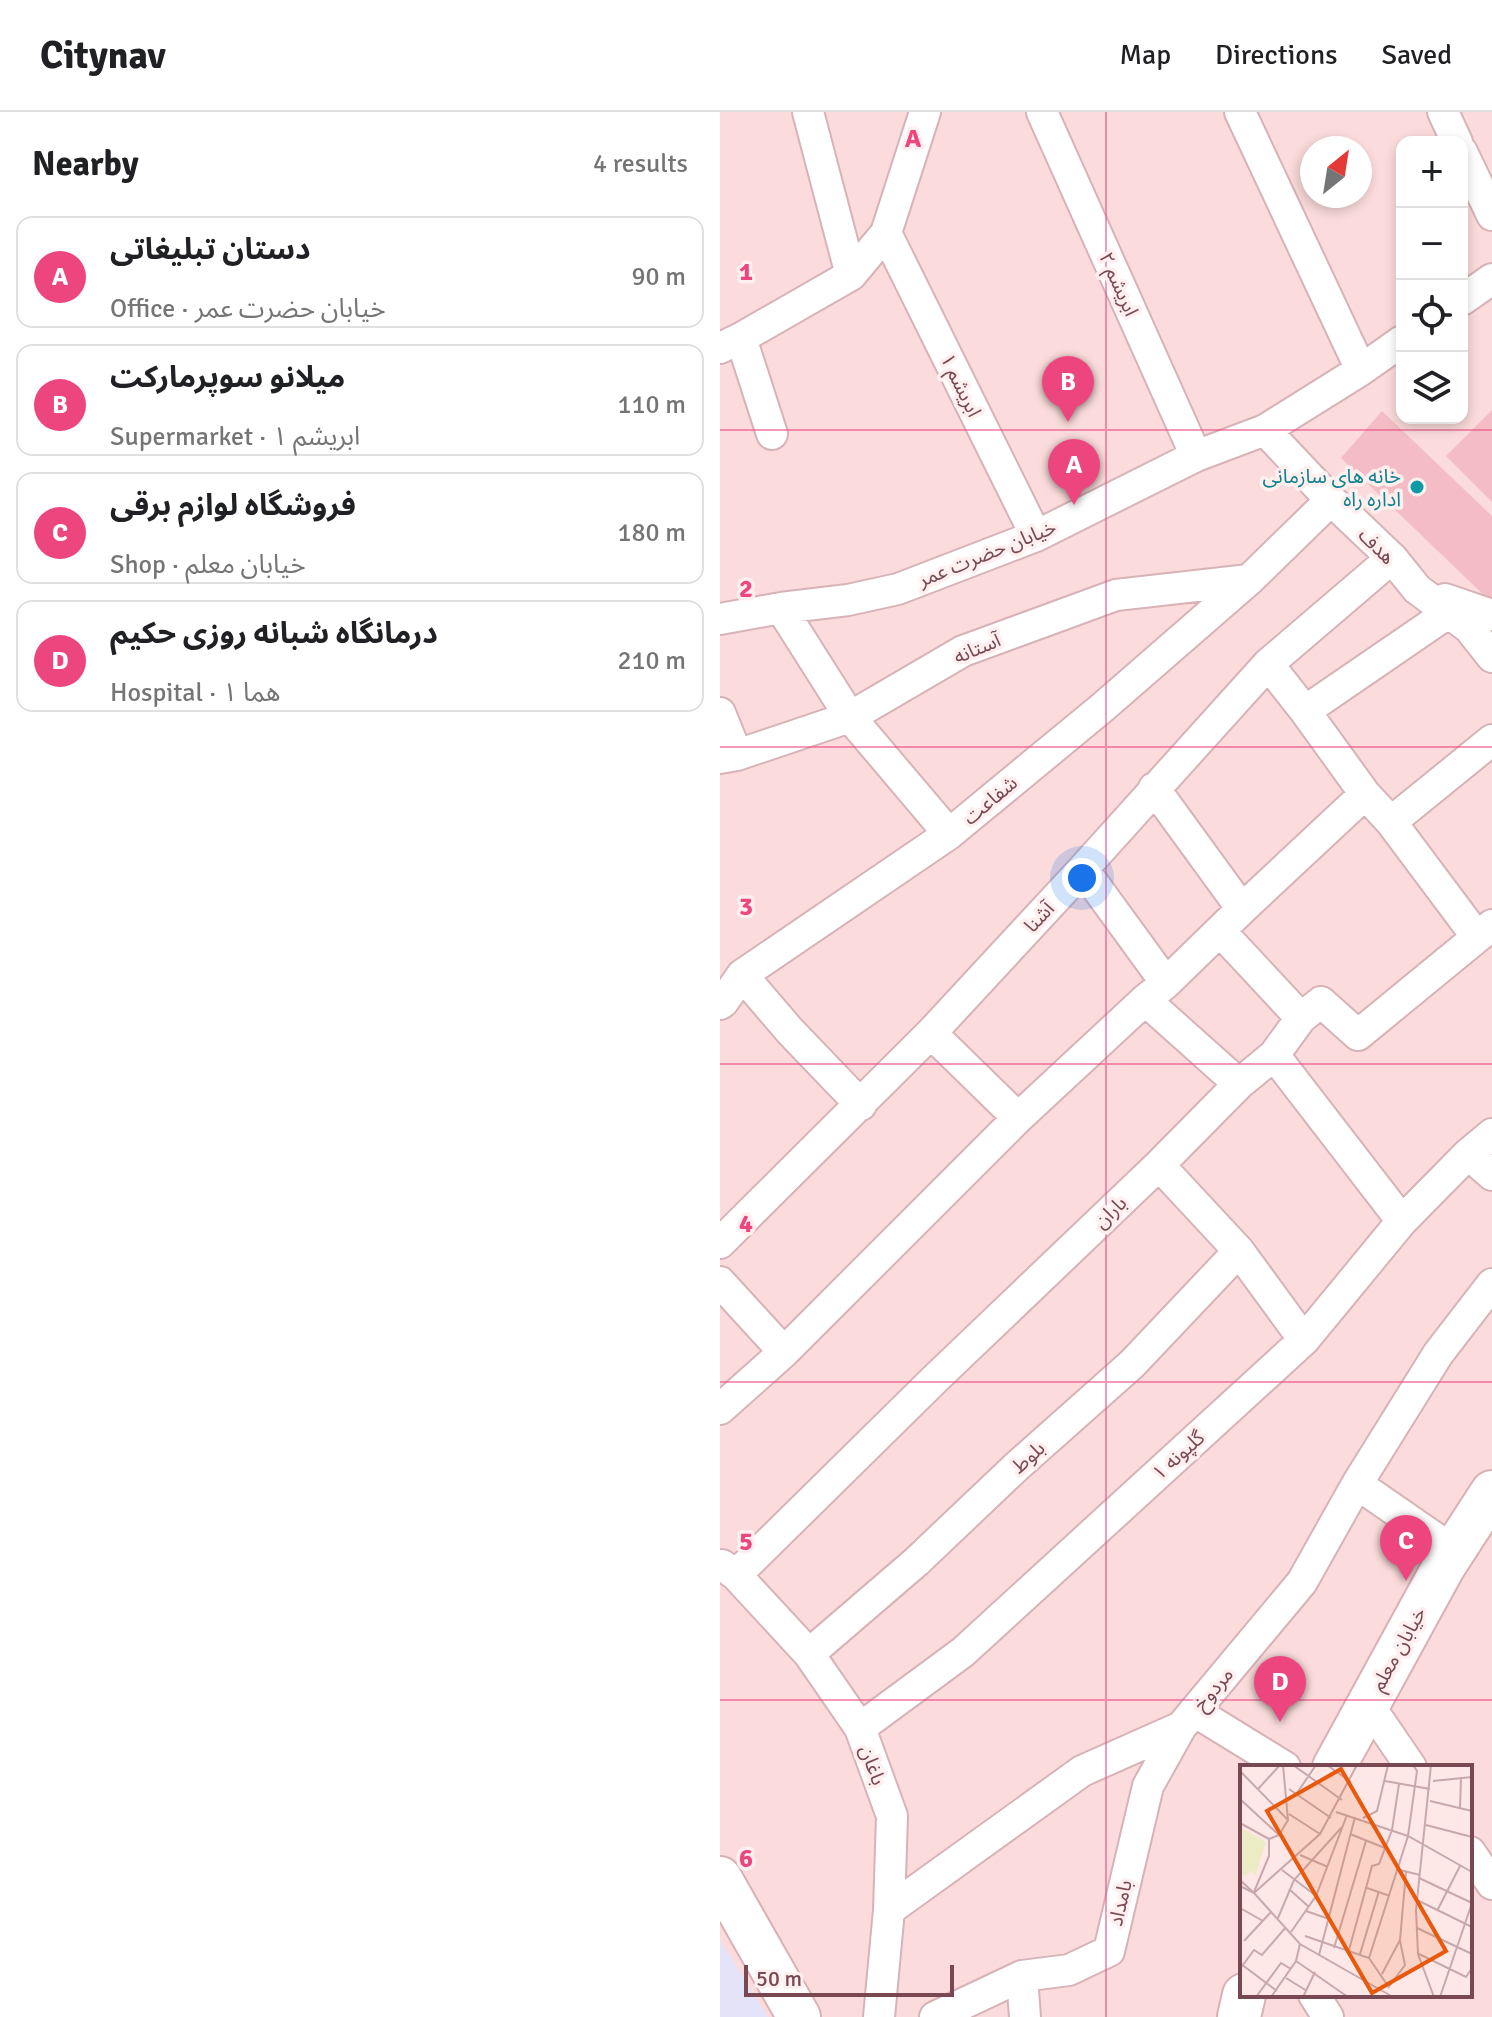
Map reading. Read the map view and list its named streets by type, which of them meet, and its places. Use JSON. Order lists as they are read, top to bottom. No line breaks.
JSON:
{"streets":{"street":["ابریشم ۲","ابریشم ۱","هدف","خیابان حضرت عمر","آستانه","شفاعت","آشنا","باران","گلپونه ۱","بلوط","خیابان معلم","مردوخ","باغان","بامداد"]},"crossings":[["ابریشم ۲","خیابان حضرت عمر"],["ابریشم ۱","خیابان حضرت عمر"],["هدف","خیابان حضرت عمر"],["هدف","شفاعت"],["هدف","آشنا"],["آستانه","شفاعت"],["باران","باغان"],["گلپونه ۱","باغان"],["بلوط","باغان"],["مردوخ","باغان"],["مردوخ","بامداد"]],"places":["خانه های سازمانی اداره راه"],"scale_bar":"50 m","north":"top right","page":{"header":"Citynav","nav":["Map","Directions","Saved"],"heading":["Nearby","4 results"],"map_buttons":["+","−"],"list":[{"mark":"A","name":"دستان تبلیغاتی","note":"Office · خیابان حضرت عمر","value":"90 m"},{"mark":"B","name":"میلانو سوپرمارکت","note":"Supermarket · ابریشم ۱","value":"110 m"},{"mark":"C","name":"فروشگاه لوازم برقی","note":"Shop · خیابان معلم","value":"180 m"},{"mark":"D","name":"درمانگاه شبانه روزی حکیم","note":"Hospital · هما ۱","value":"210 m"}],"pins":["B","A","C","D"],"scale":"50 m"},"grid":{"columns":["A"],"rows":["1","2","3","4","5","6"]}}
